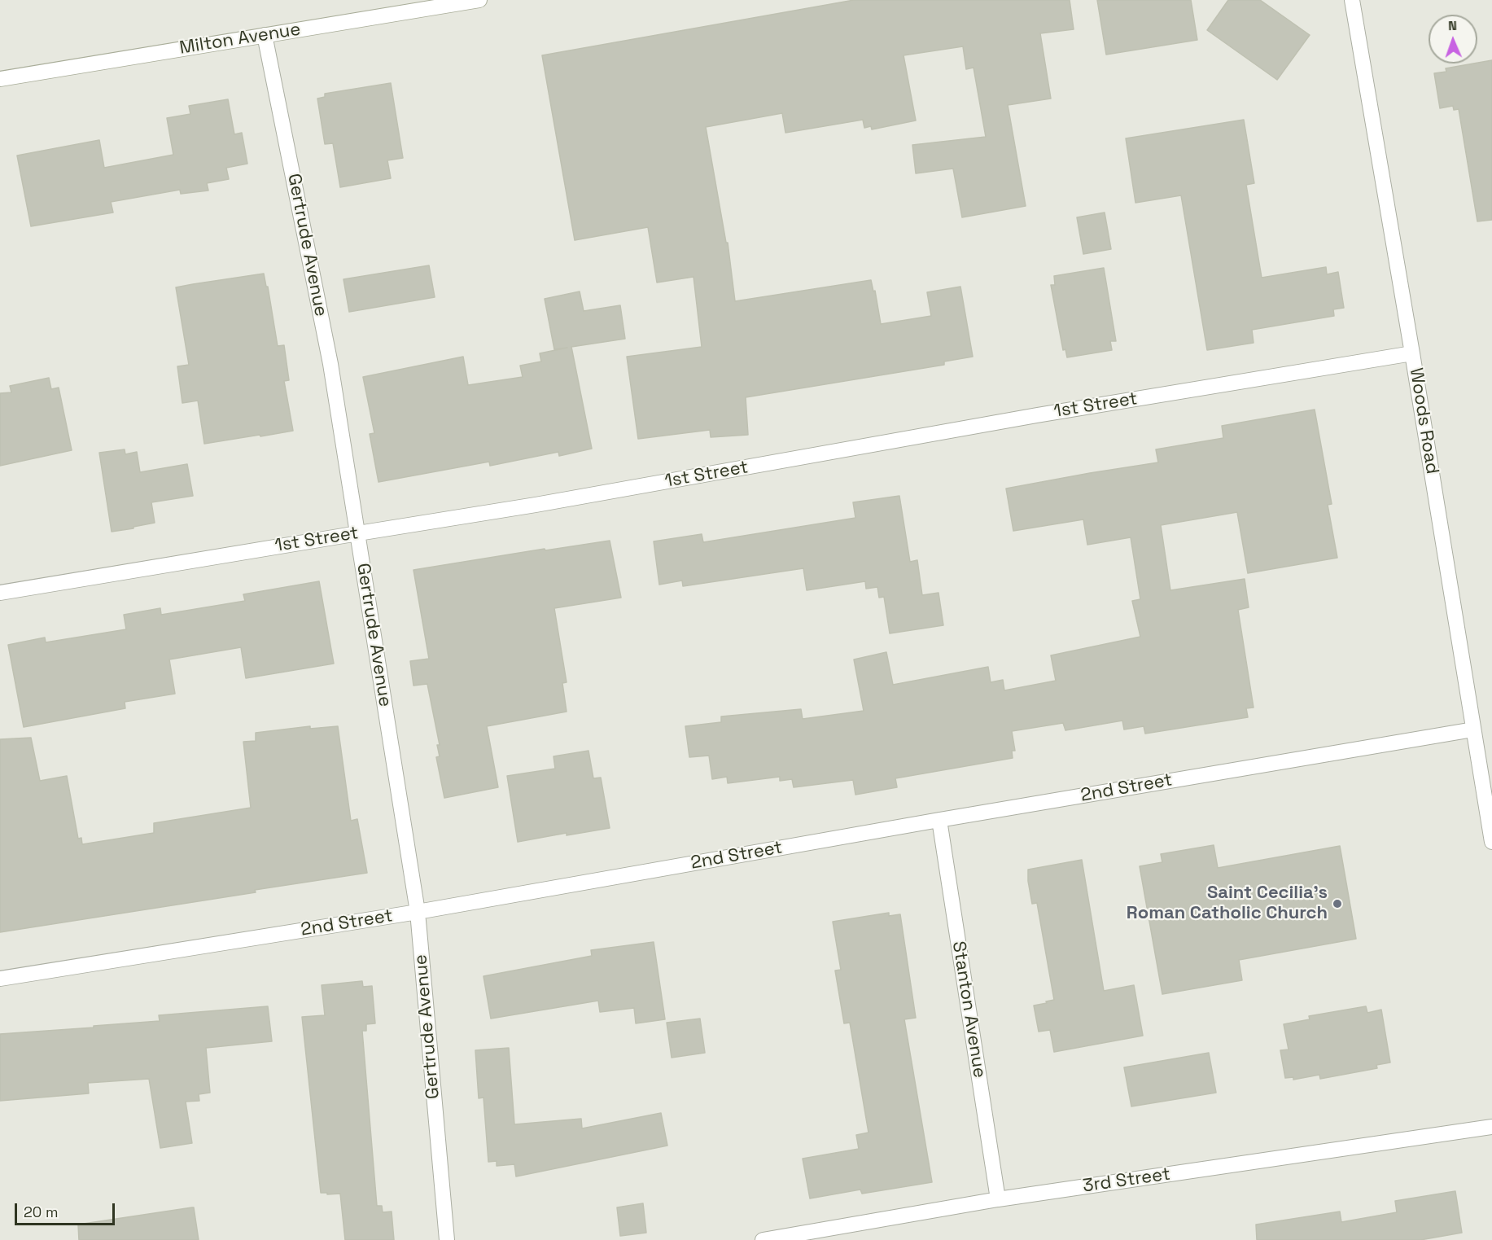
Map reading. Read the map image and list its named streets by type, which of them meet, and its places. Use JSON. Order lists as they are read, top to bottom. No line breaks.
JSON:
{"streets":{"street":["Milton Avenue","Gertrude Avenue","1st Street","Woods Road","2nd Street","Stanton Avenue","3rd Street"]},"crossings":[["Milton Avenue","Gertrude Avenue"],["Gertrude Avenue","1st Street"],["Gertrude Avenue","2nd Street"],["1st Street","Woods Road"],["Woods Road","2nd Street"],["2nd Street","Stanton Avenue"],["Stanton Avenue","3rd Street"]],"places":["Saint Cecilia's Roman Catholic Church"],"scale_bar":"20 m","north":"top"}
